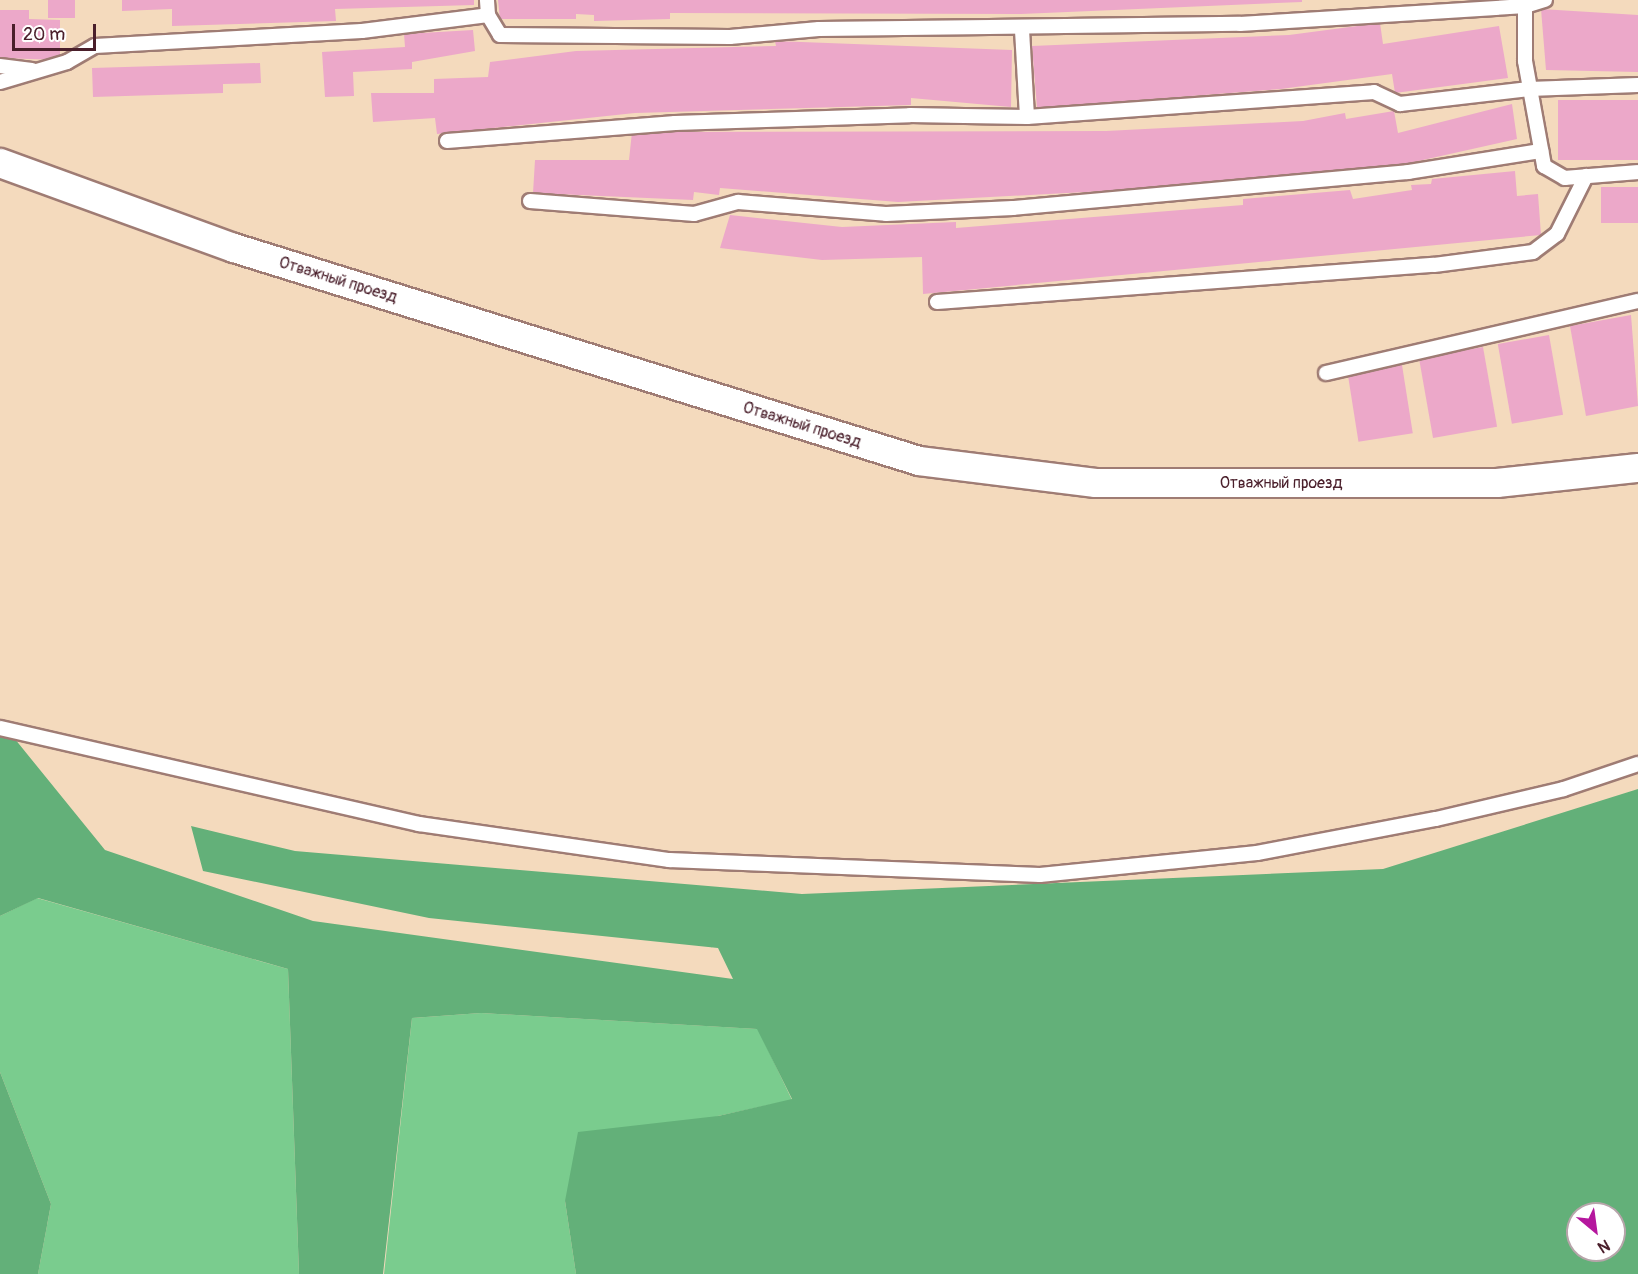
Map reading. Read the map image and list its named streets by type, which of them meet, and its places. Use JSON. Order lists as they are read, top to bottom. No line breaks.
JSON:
{"streets":{"street":["Отважный проезд"]},"scale_bar":"20 m","north":"bottom right"}
